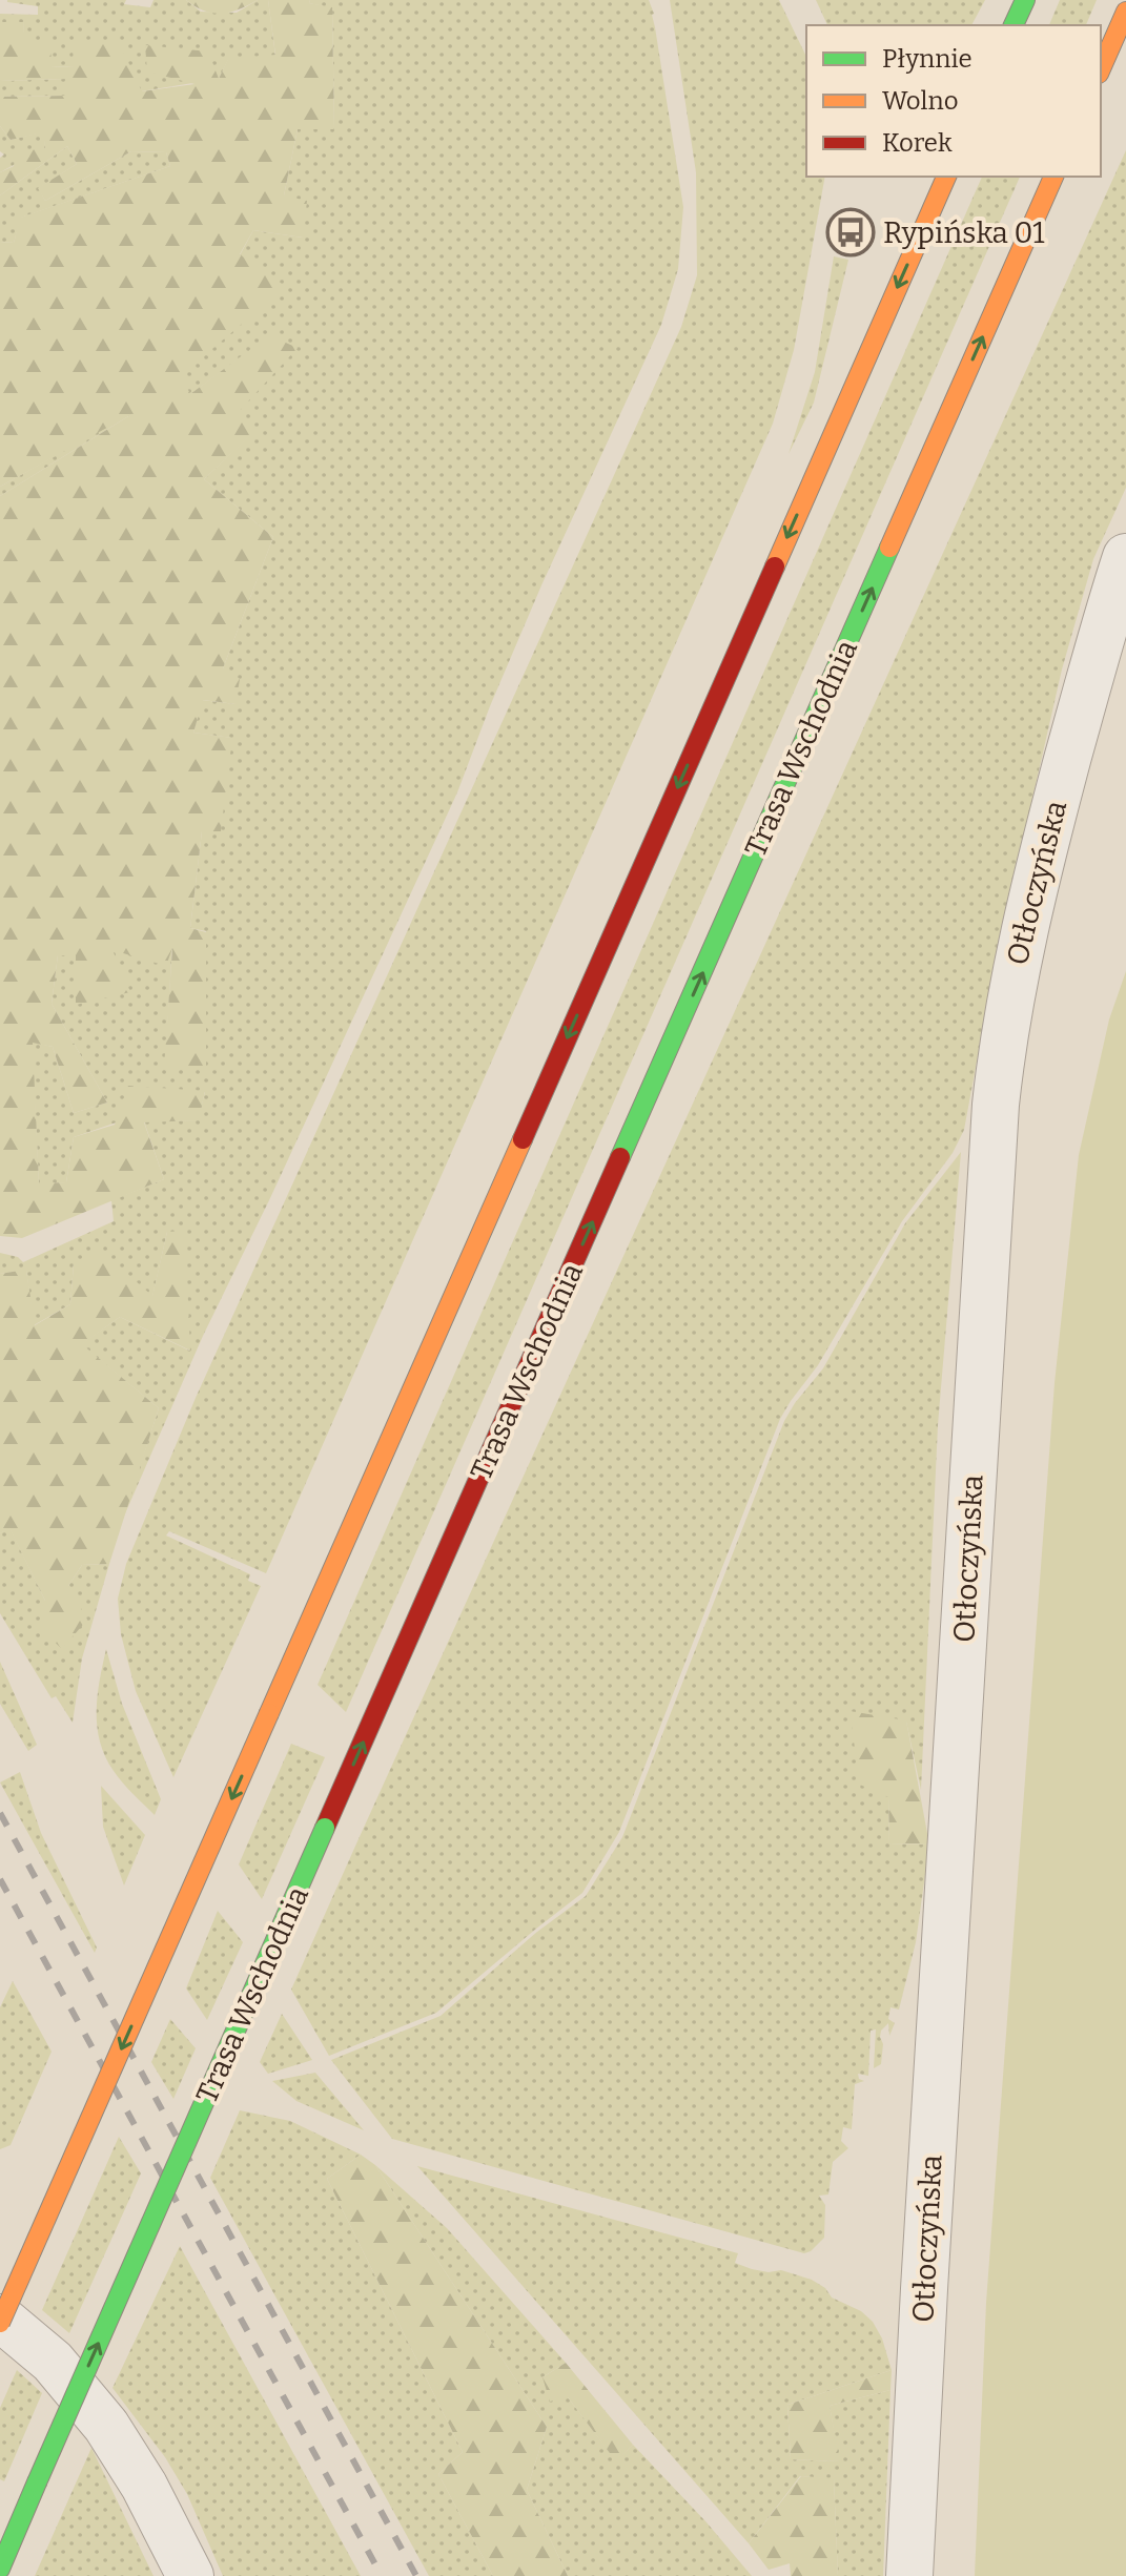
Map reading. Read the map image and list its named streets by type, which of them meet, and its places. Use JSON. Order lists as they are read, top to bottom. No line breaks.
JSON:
{"streets":{"main road":["Trasa Wschodnia"],"street":["Otłoczyńska"]},"places":{"bus stop":["Rypińska 01"]},"legend":["Płynnie","Wolno","Korek"]}
